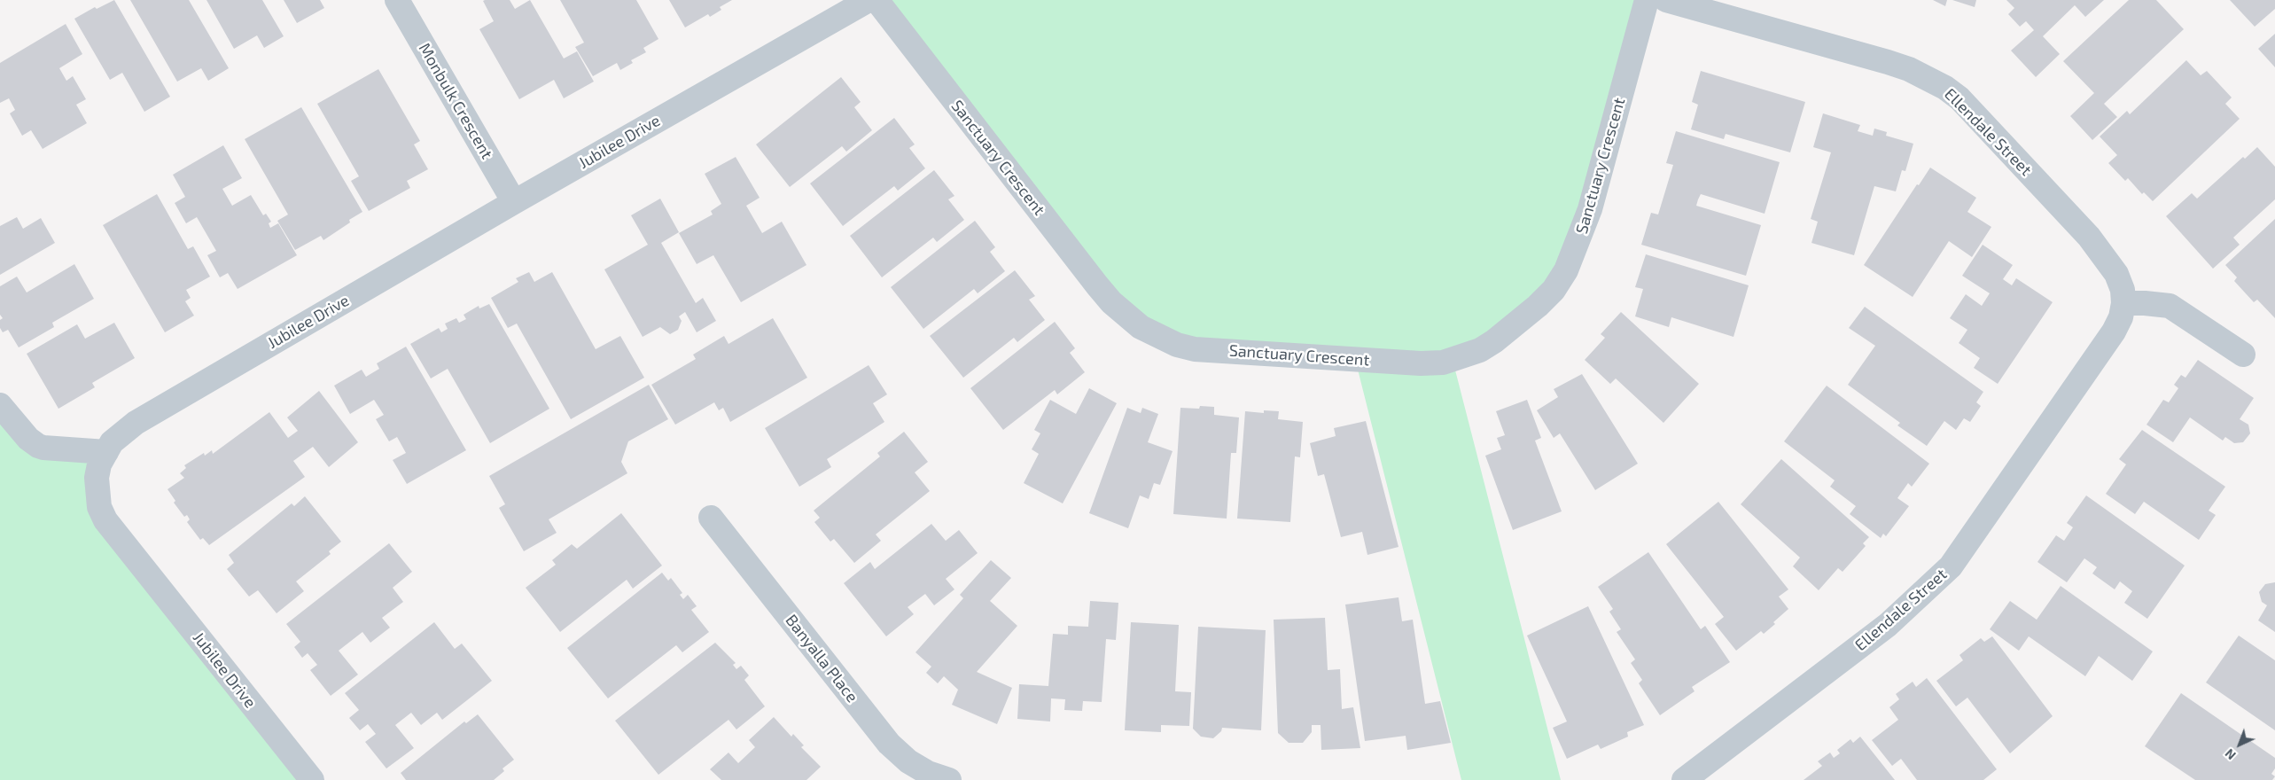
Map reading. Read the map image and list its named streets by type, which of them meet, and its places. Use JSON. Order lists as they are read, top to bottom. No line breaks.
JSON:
{"streets":{"street":["Monbulk Crescent","Ellendale Street","Jubilee Drive","Sanctuary Crescent","Banyalla Place"]},"crossings":[["Monbulk Crescent","Jubilee Drive"]],"north":"bottom left"}
